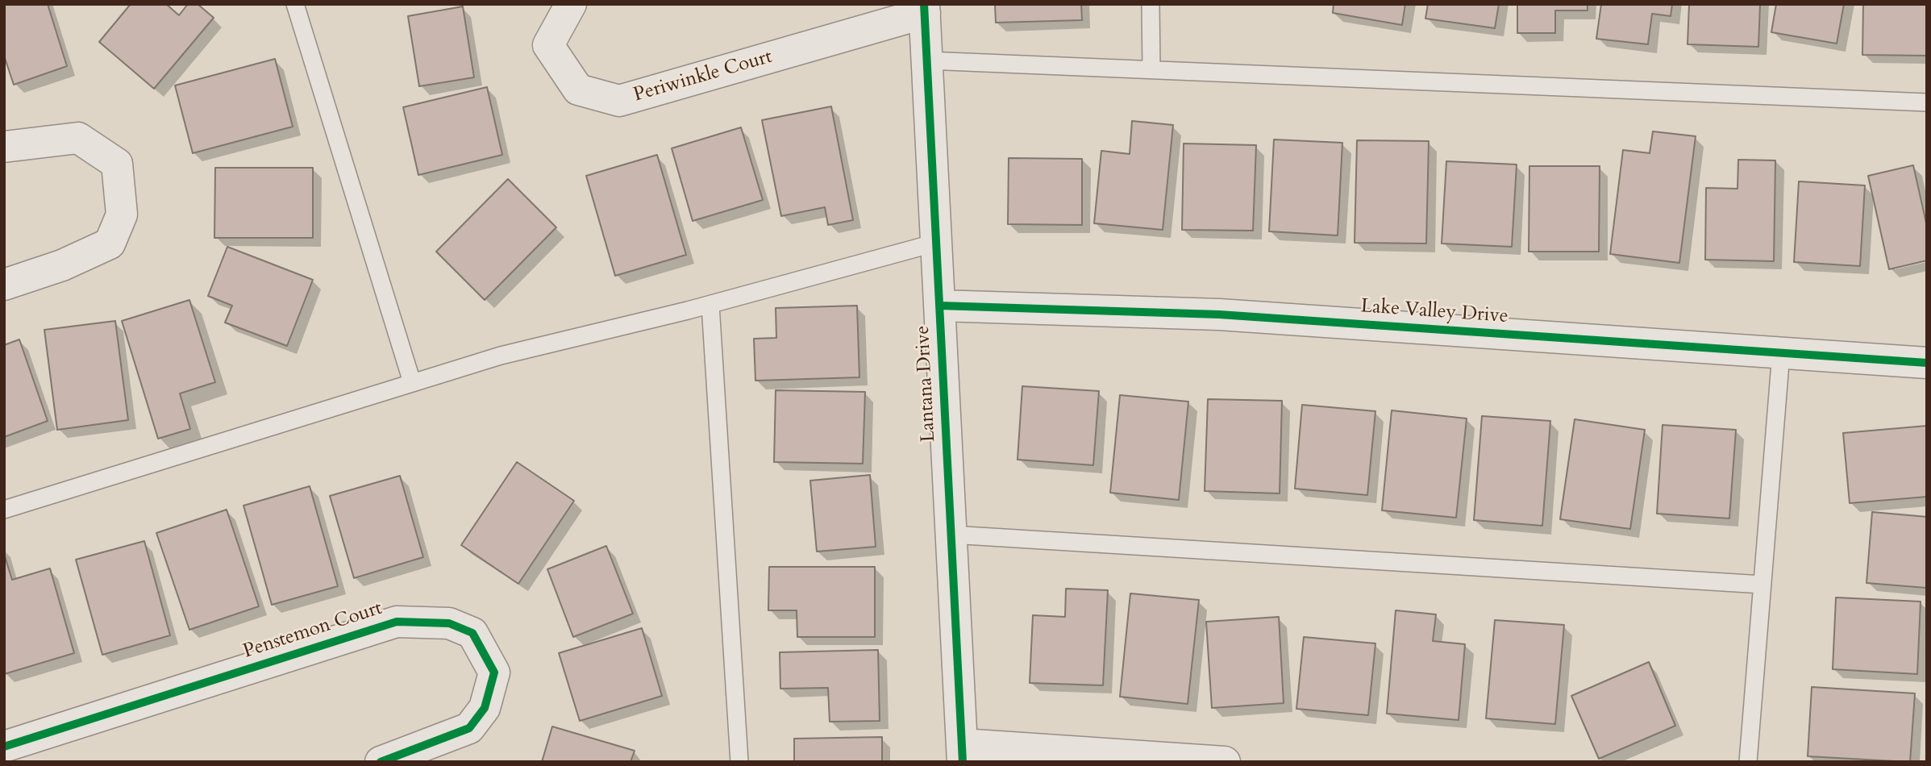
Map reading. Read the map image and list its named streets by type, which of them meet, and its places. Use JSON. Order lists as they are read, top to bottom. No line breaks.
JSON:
{"streets":{"street":["Periwinkle Court","Lake Valley Drive","Lantana Drive","Penstemon Court"]},"crossings":[["Periwinkle Court","Lantana Drive"],["Lake Valley Drive","Lantana Drive"]]}
